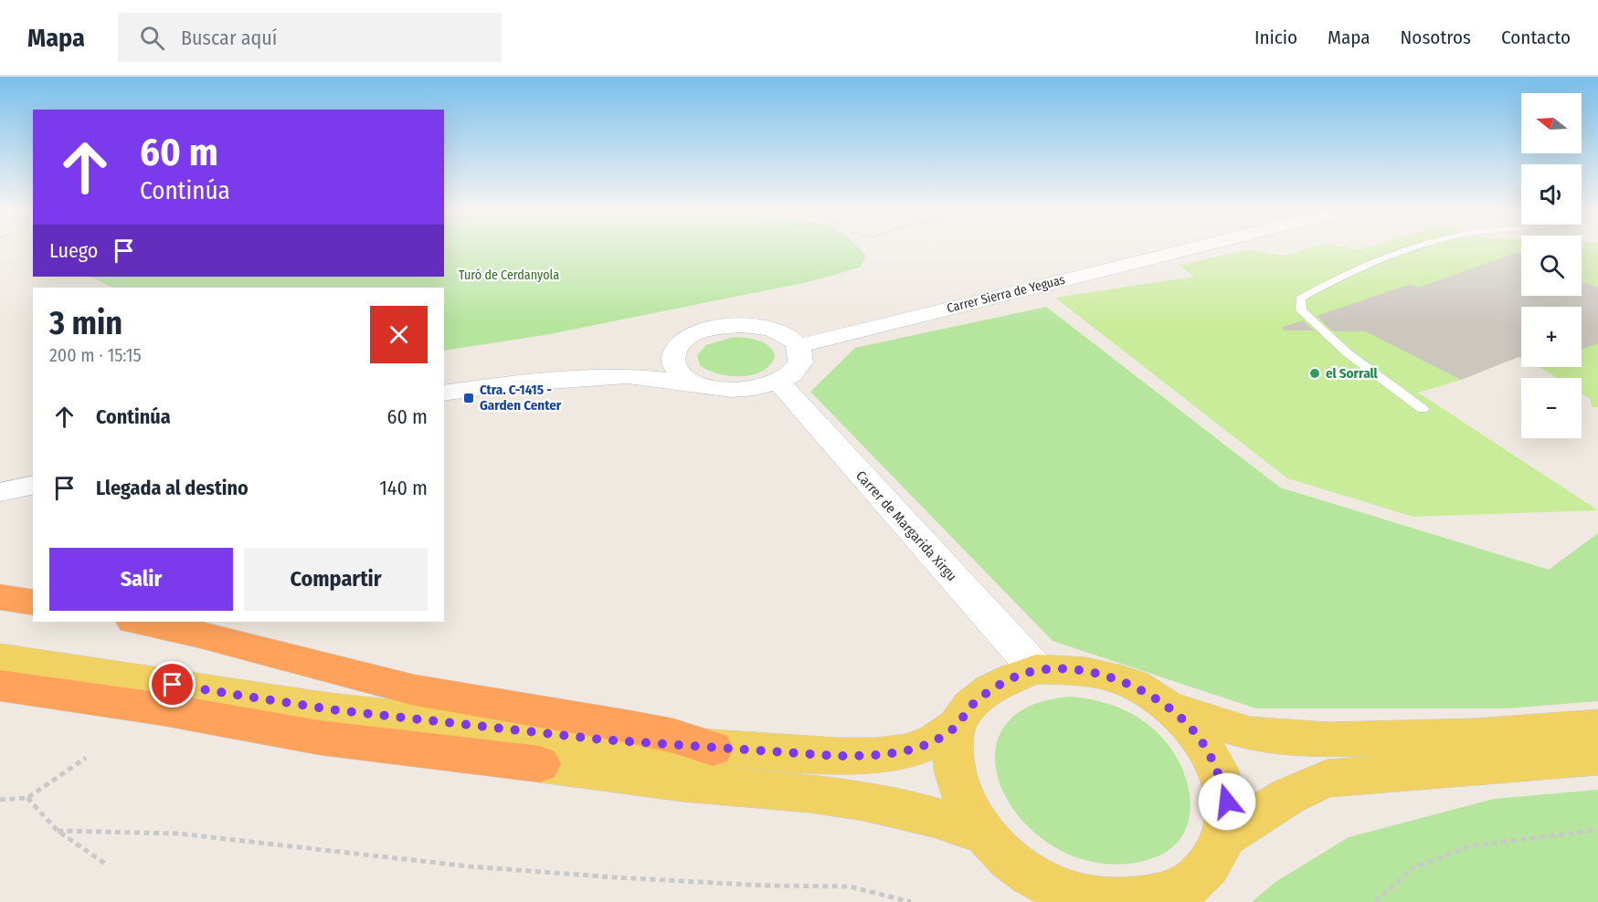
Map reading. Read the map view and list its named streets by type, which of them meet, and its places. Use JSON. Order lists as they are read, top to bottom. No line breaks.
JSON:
{"streets":{"street":["Carrer Sierra de Yeguas","Carrer de Margarida Xirgu"]},"parks":["Turó de Cerdanyola"],"places":{"other":["el Sorrall"],"transit":["Ctra. C-1415 - Garden Center"]},"north":"left","page":{"header":"Mapa","search":"Buscar aquí","nav":["Inicio","Mapa","Nosotros","Contacto"],"map_buttons":["+","−"],"turn":["60 m","Continúa"],"then":"Luego","heading":["3 min","200 m · 15:15"],"list":[{"name":"Continúa","value":"60 m"},{"name":"Llegada al destino","value":"140 m"}],"buttons":["Salir","Compartir"]}}
